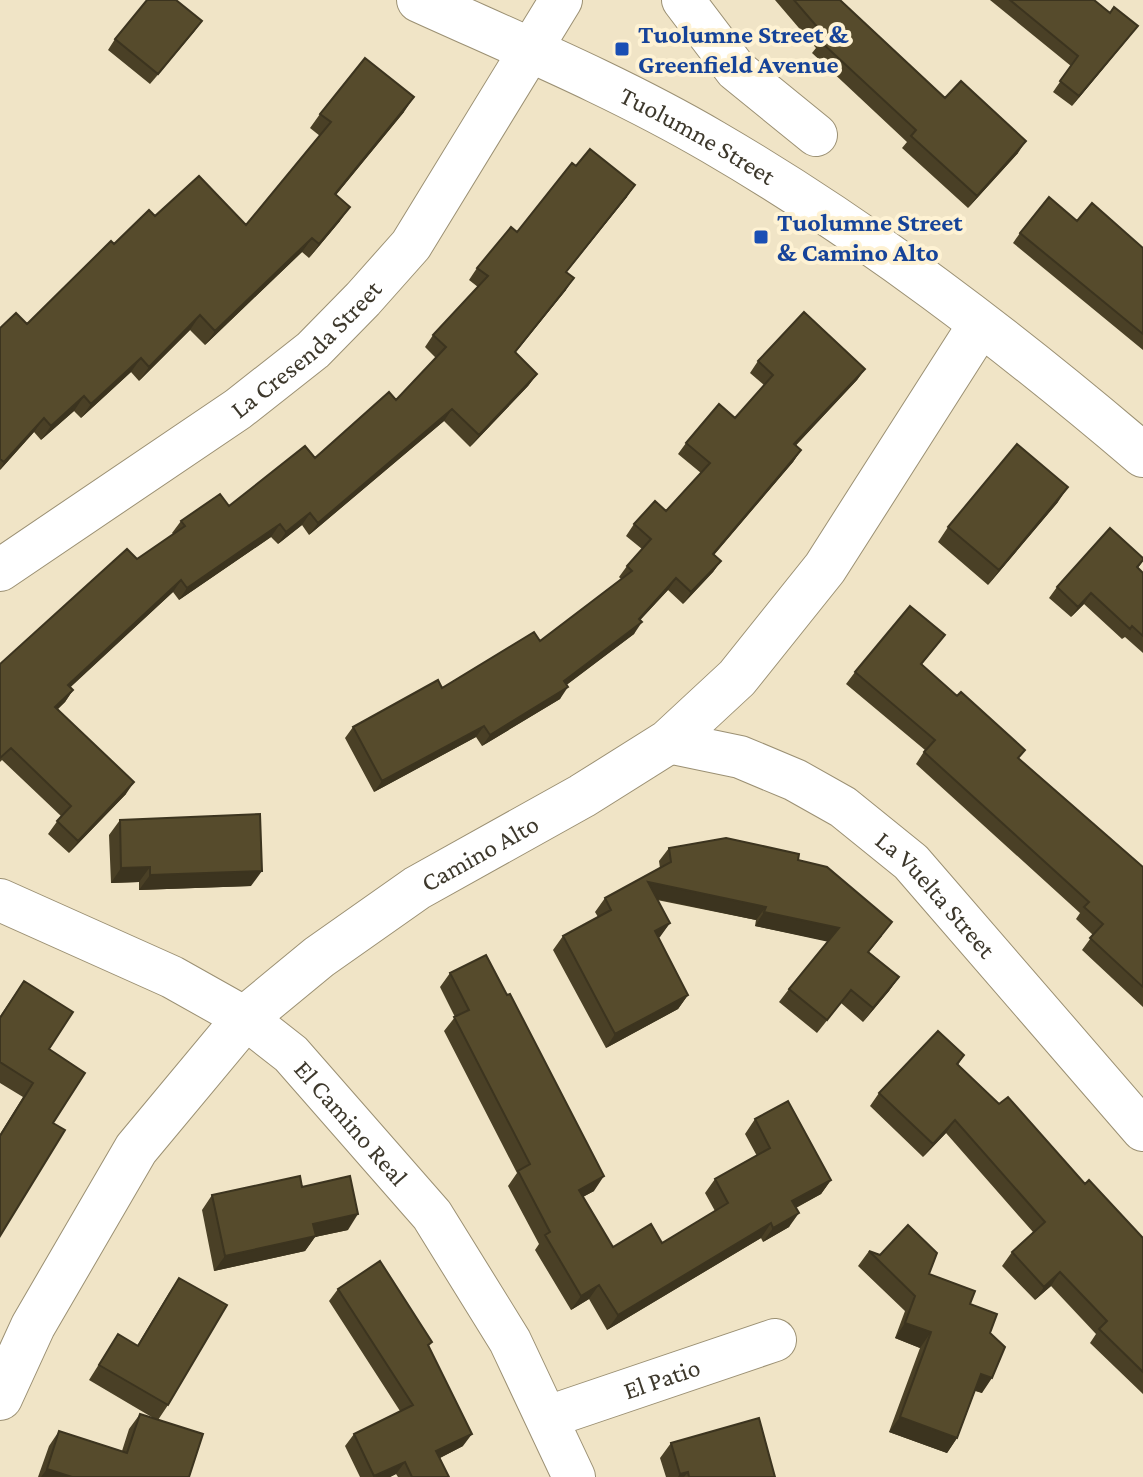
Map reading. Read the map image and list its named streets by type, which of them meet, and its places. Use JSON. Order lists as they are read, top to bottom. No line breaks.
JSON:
{"streets":{"street":["Tuolumne Street","La Cresenda Street","Camino Alto","La Vuelta Street","El Camino Real","El Patio"]},"crossings":[["Tuolumne Street","La Cresenda Street"],["Tuolumne Street","Camino Alto"],["Camino Alto","La Vuelta Street"],["Camino Alto","El Camino Real"],["El Camino Real","El Patio"]],"places":{"transit":["Tuolumne Street & Greenfield Avenue","Tuolumne Street & Camino Alto"]}}
